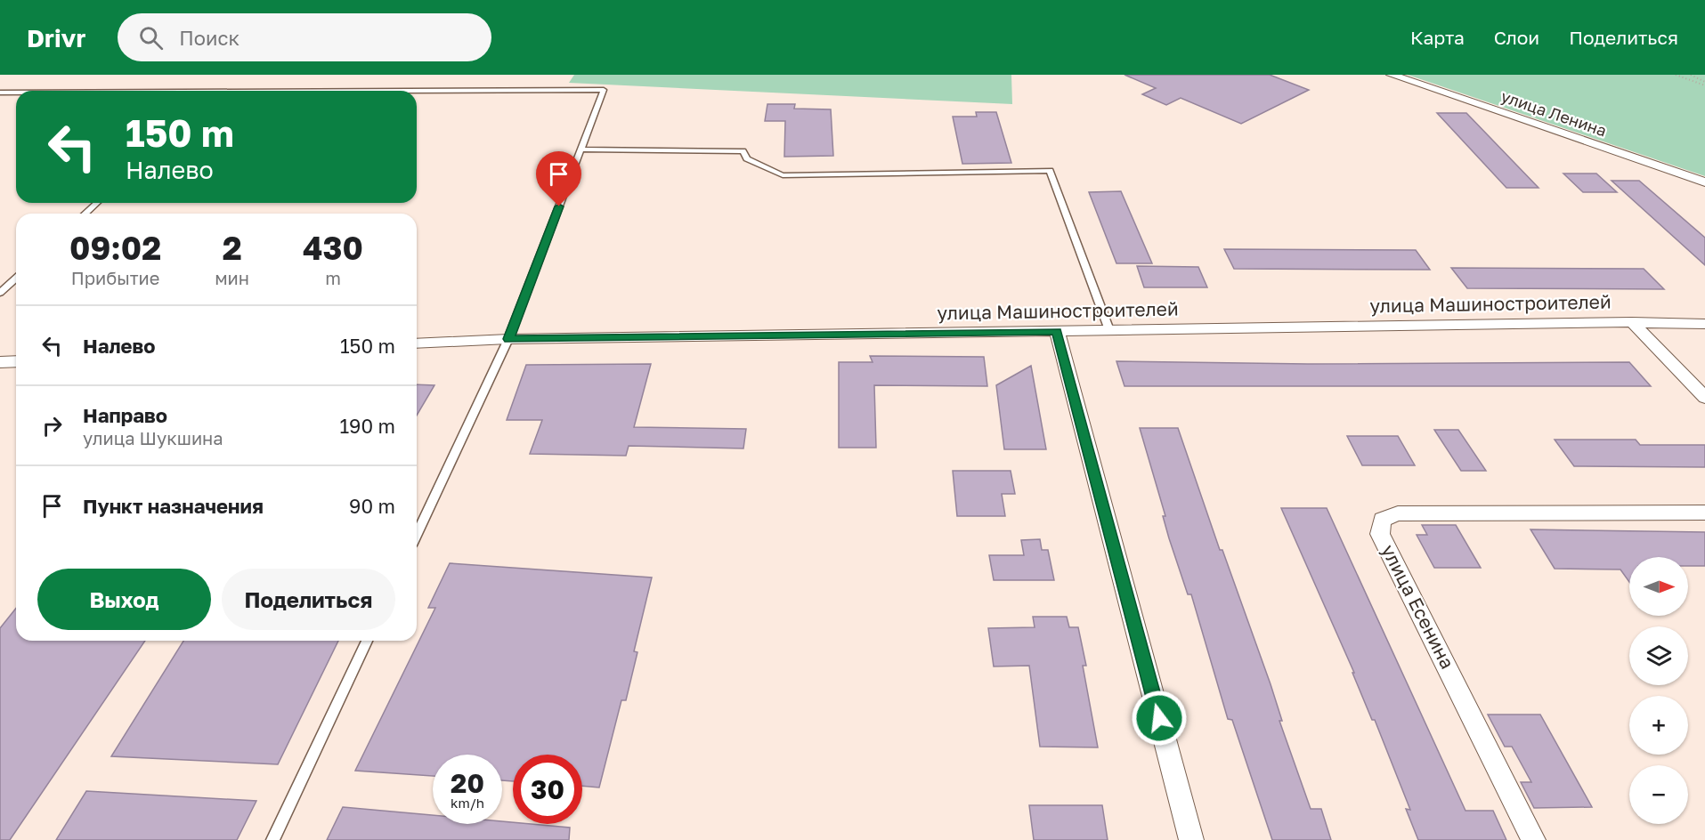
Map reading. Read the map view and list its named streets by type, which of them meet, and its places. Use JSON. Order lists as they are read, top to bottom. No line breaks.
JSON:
{"streets":{"street":["улица Ленина","улица Машиностроителей","улица Есенина"]},"north":"right","page":{"header":"Drivr","search":"Поиск","nav":["Карта","Слои","Поделиться"],"turn":["150 m","Налево"],"eta":["09:02","Прибытие","2","мин","430","m"],"list":[{"name":"Налево","value":"150 m"},{"name":"Направо","note":"улица Шукшина","value":"190 m"},{"name":"Пункт назначения","value":"90 m"}],"map_buttons":["+","−"],"buttons":["Выход","Поделиться"],"speed":"20 km/h","limit":"30"}}
